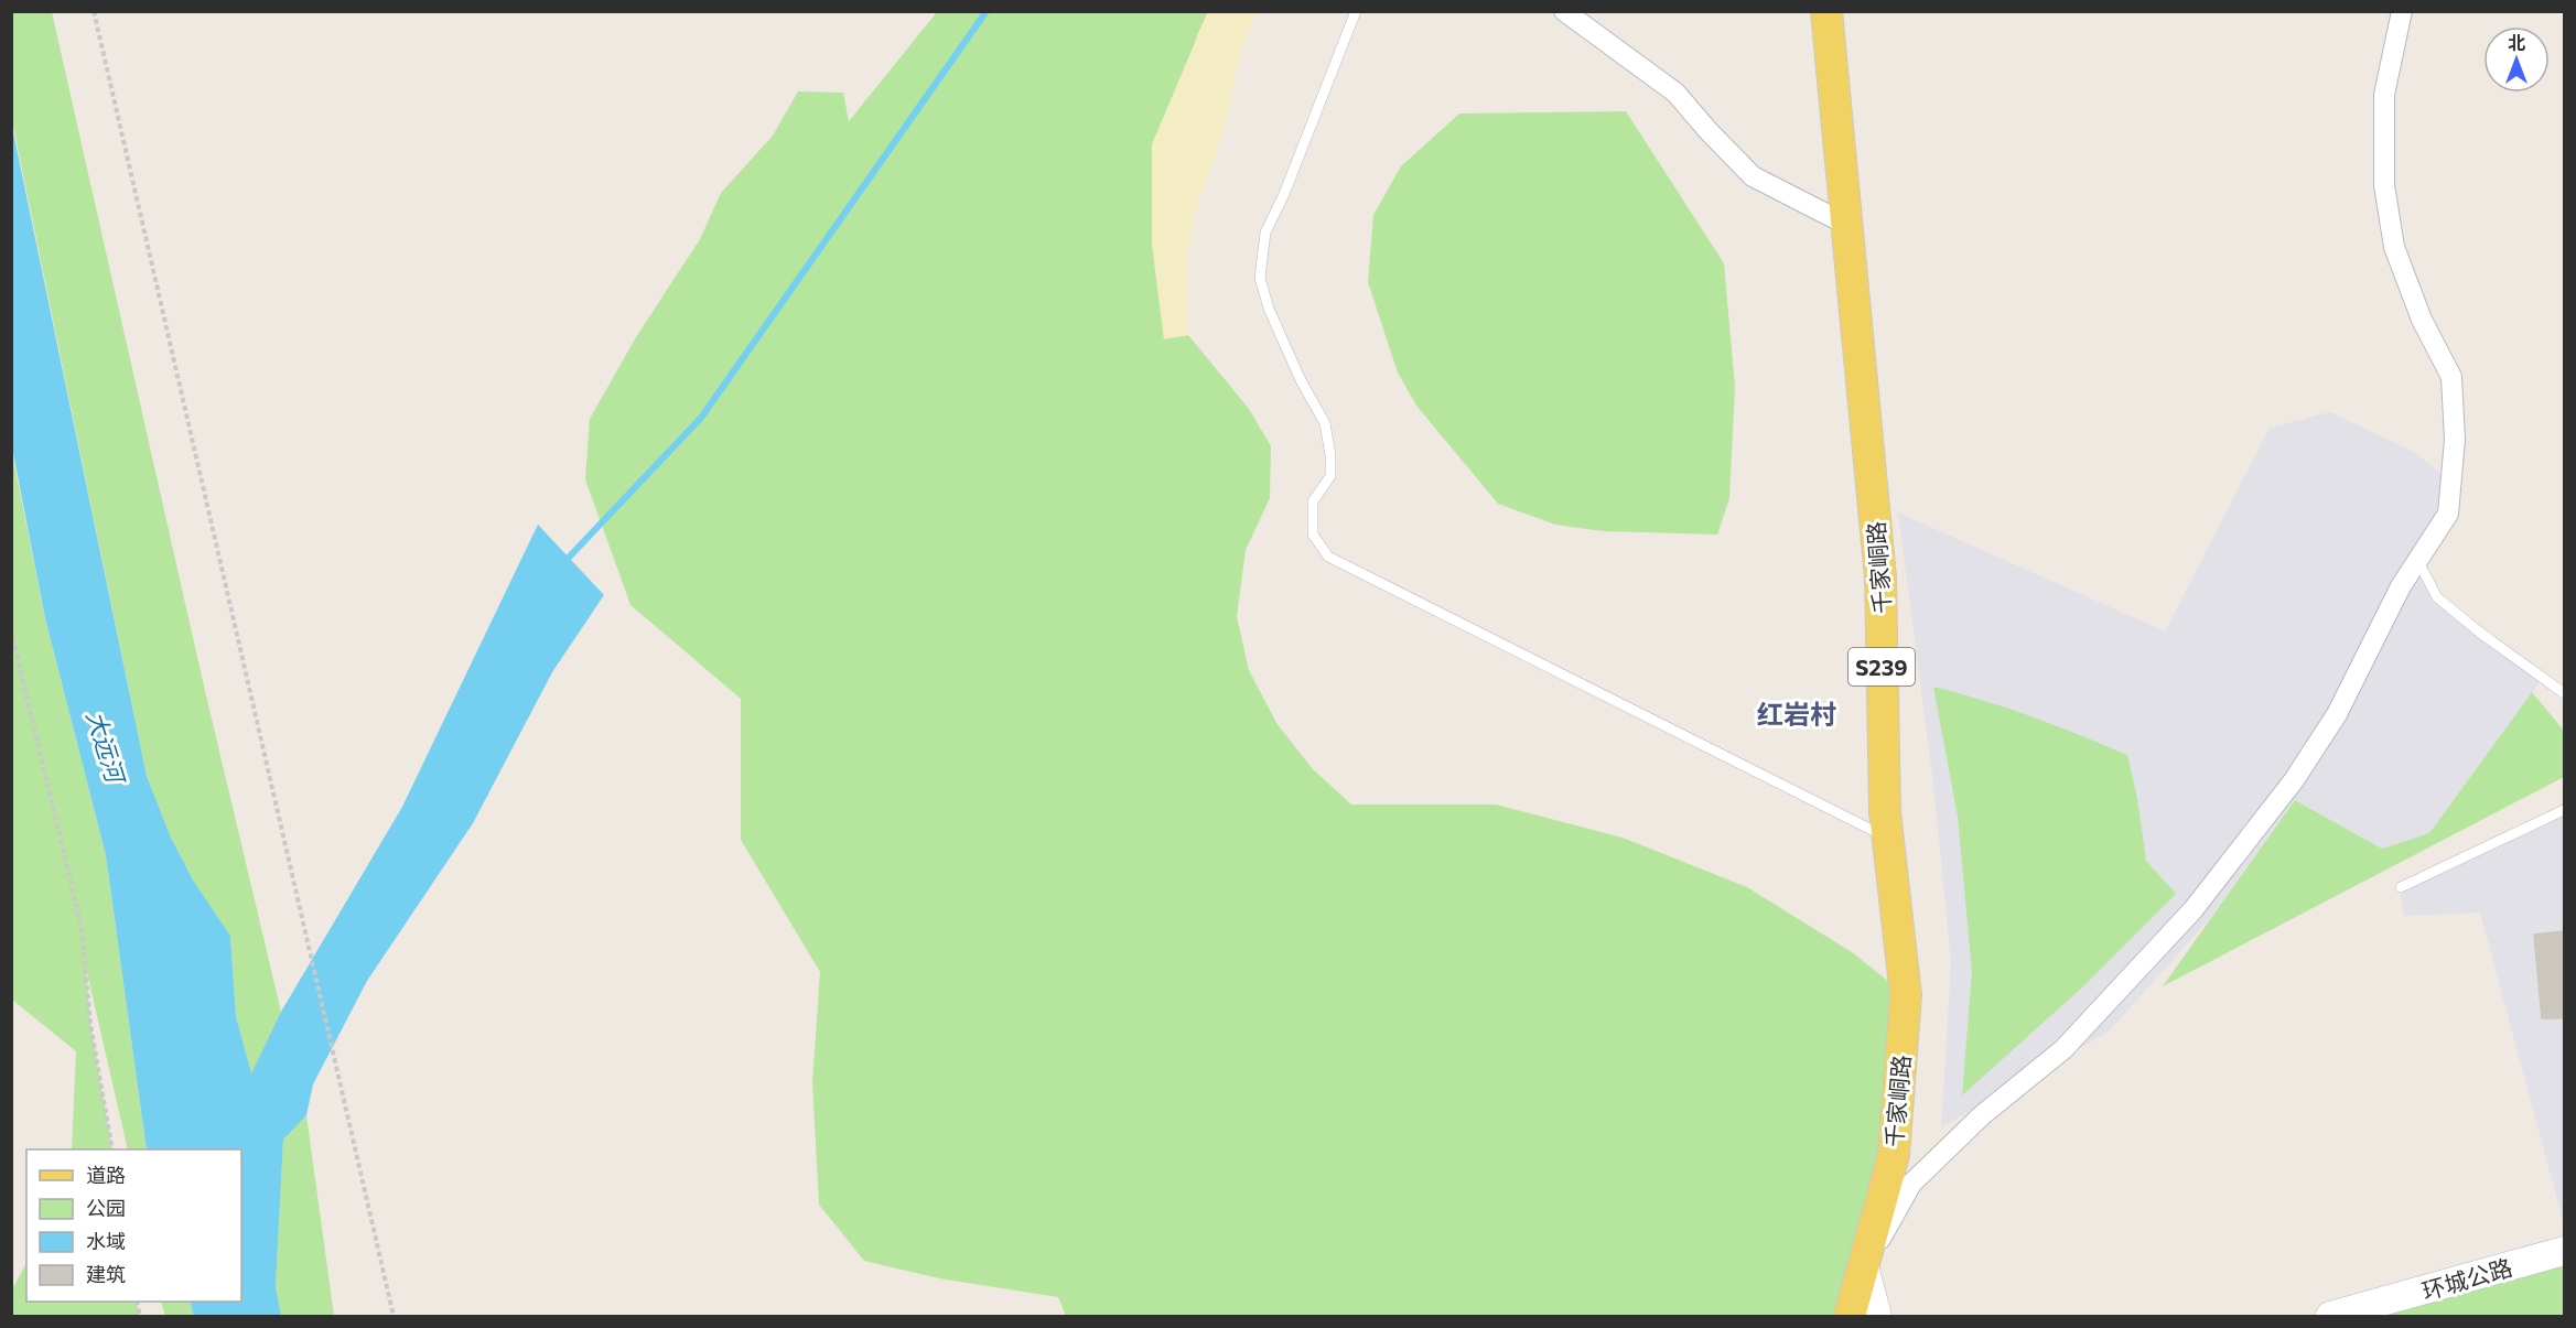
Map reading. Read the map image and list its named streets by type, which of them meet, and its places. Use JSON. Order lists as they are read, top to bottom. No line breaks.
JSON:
{"streets":{"main road":["千家峒路","S239","环城公路"]},"crossings":[["千家峒路","S239"]],"districts":["红岩村"],"water":["大远河"],"legend":["道路","公园","水域","建筑"],"north":"top"}
